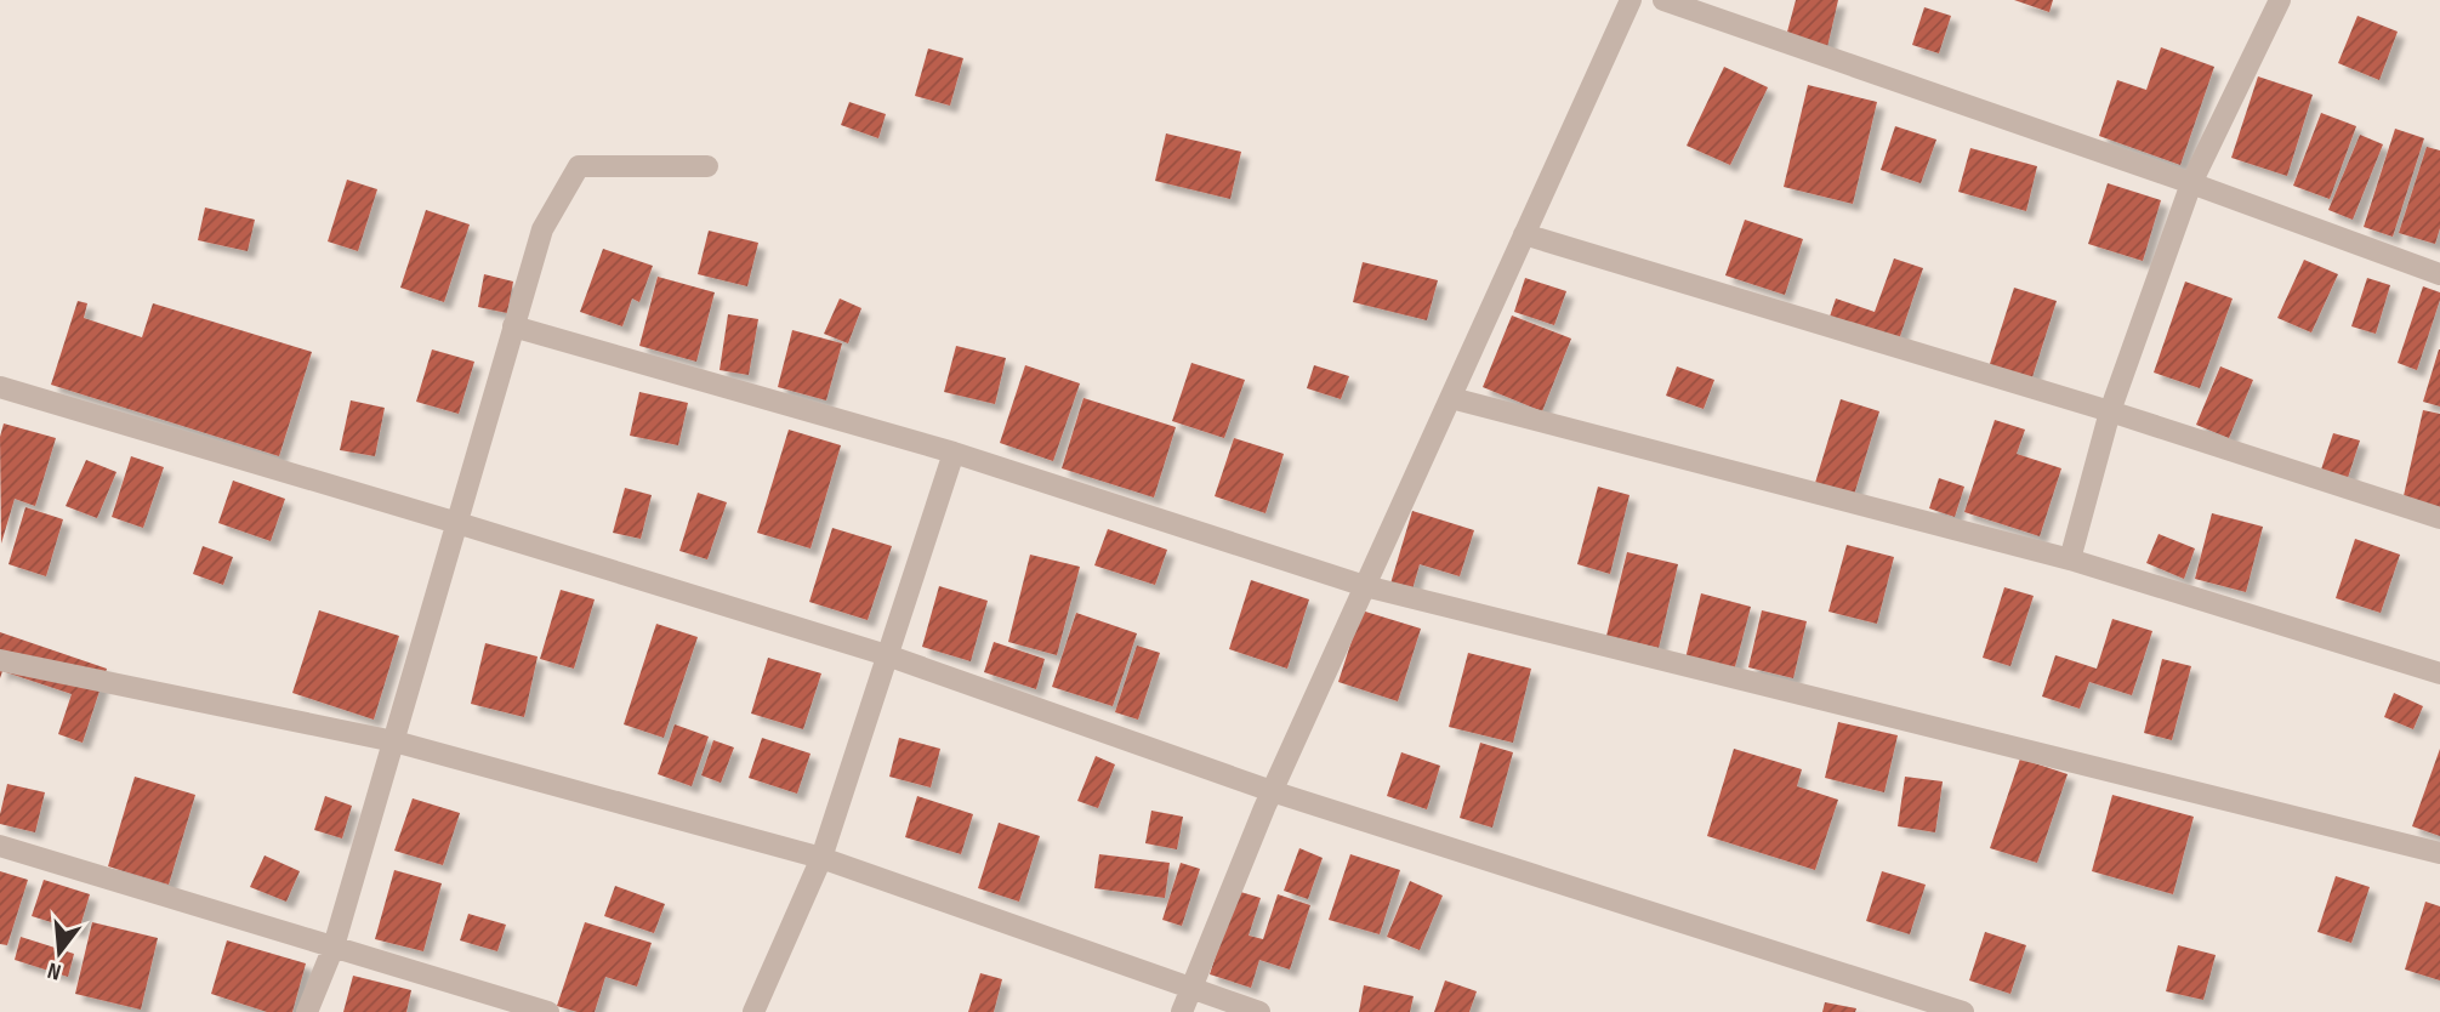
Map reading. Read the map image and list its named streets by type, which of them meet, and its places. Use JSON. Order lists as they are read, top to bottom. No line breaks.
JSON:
{"north":"bottom"}
